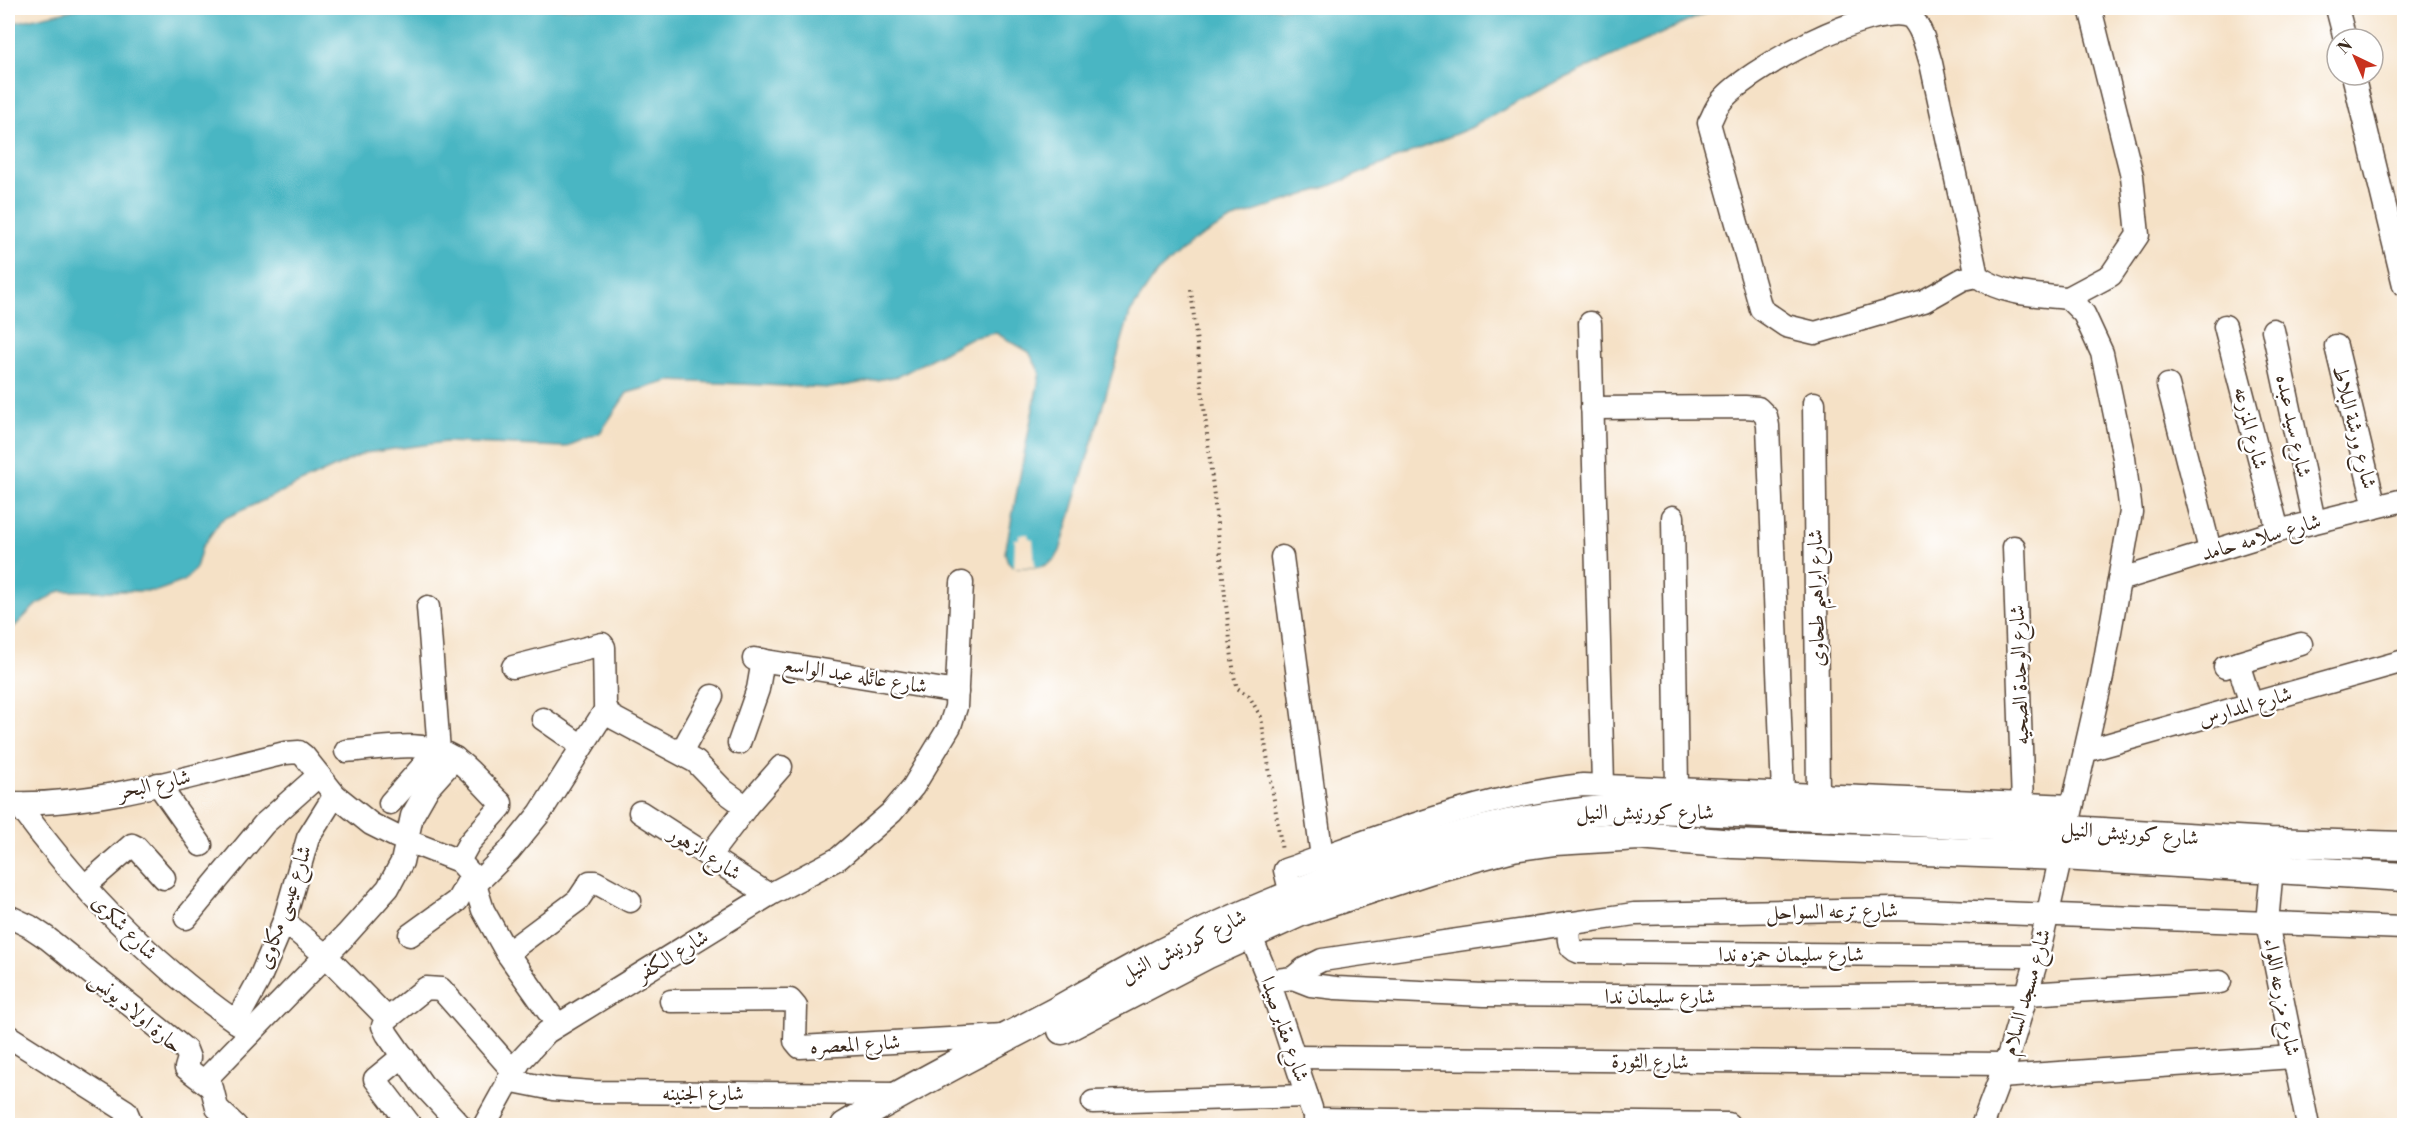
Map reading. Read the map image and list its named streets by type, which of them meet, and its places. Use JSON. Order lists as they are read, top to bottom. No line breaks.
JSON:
{"streets":{"main road":["شارع كورنيش النيل"],"street":["شارع سيد عبده","شارع ورشة البلاط","شارع المزرعه","شارع سلامه حامد","شارع ابراهيم طحاوى","شارع عائله عبد الواسع","شارع الوحدة الصحيه","شارع المدارس","شارع البحر","شارع الزهور","شارع عيسى مكاوى","شارع ترعه السواحل","شارع شكرى","شارع سليمان حمزه ندا","شارع الكفر","شارع مسجد السلام","شارع سليمان ندا","شارع مزرعه اللواء","حارة اولاد يونس","شارع مقابر صيدا","شارع المعصره","شارع الثورة","شارع الجنينه"]},"crossings":[["شارع سيد عبده","شارع سلامه حامد"],["شارع ورشة البلاط","شارع سلامه حامد"],["شارع المزرعه","شارع سلامه حامد"],["شارع سلامه حامد","شارع مسجد السلام"],["شارع عائله عبد الواسع","شارع الكفر"],["شارع المدارس","شارع مسجد السلام"],["شارع البحر","شارع شكرى"],["شارع كورنيش النيل","شارع مسجد السلام"],["شارع كورنيش النيل","شارع مزرعه اللواء"],["شارع كورنيش النيل","شارع مقابر صيدا"],["شارع كورنيش النيل","شارع المعصره"],["شارع كورنيش النيل","شارع الجنينه"],["شارع الزهور","شارع الكفر"],["شارع عيسى مكاوى","شارع شكرى"],["شارع ترعه السواحل","شارع سليمان حمزه ندا"],["شارع ترعه السواحل","شارع مسجد السلام"],["شارع ترعه السواحل","شارع سليمان ندا"],["شارع ترعه السواحل","شارع مزرعه اللواء"],["شارع ترعه السواحل","شارع مقابر صيدا"],["شارع سليمان حمزه ندا","شارع مسجد السلام"],["شارع الكفر","شارع الجنينه"],["شارع مسجد السلام","شارع سليمان ندا"],["شارع مسجد السلام","شارع الثورة"],["شارع مزرعه اللواء","شارع الثورة"],["شارع مقابر صيدا","شارع الثورة"]],"north":"top left"}
